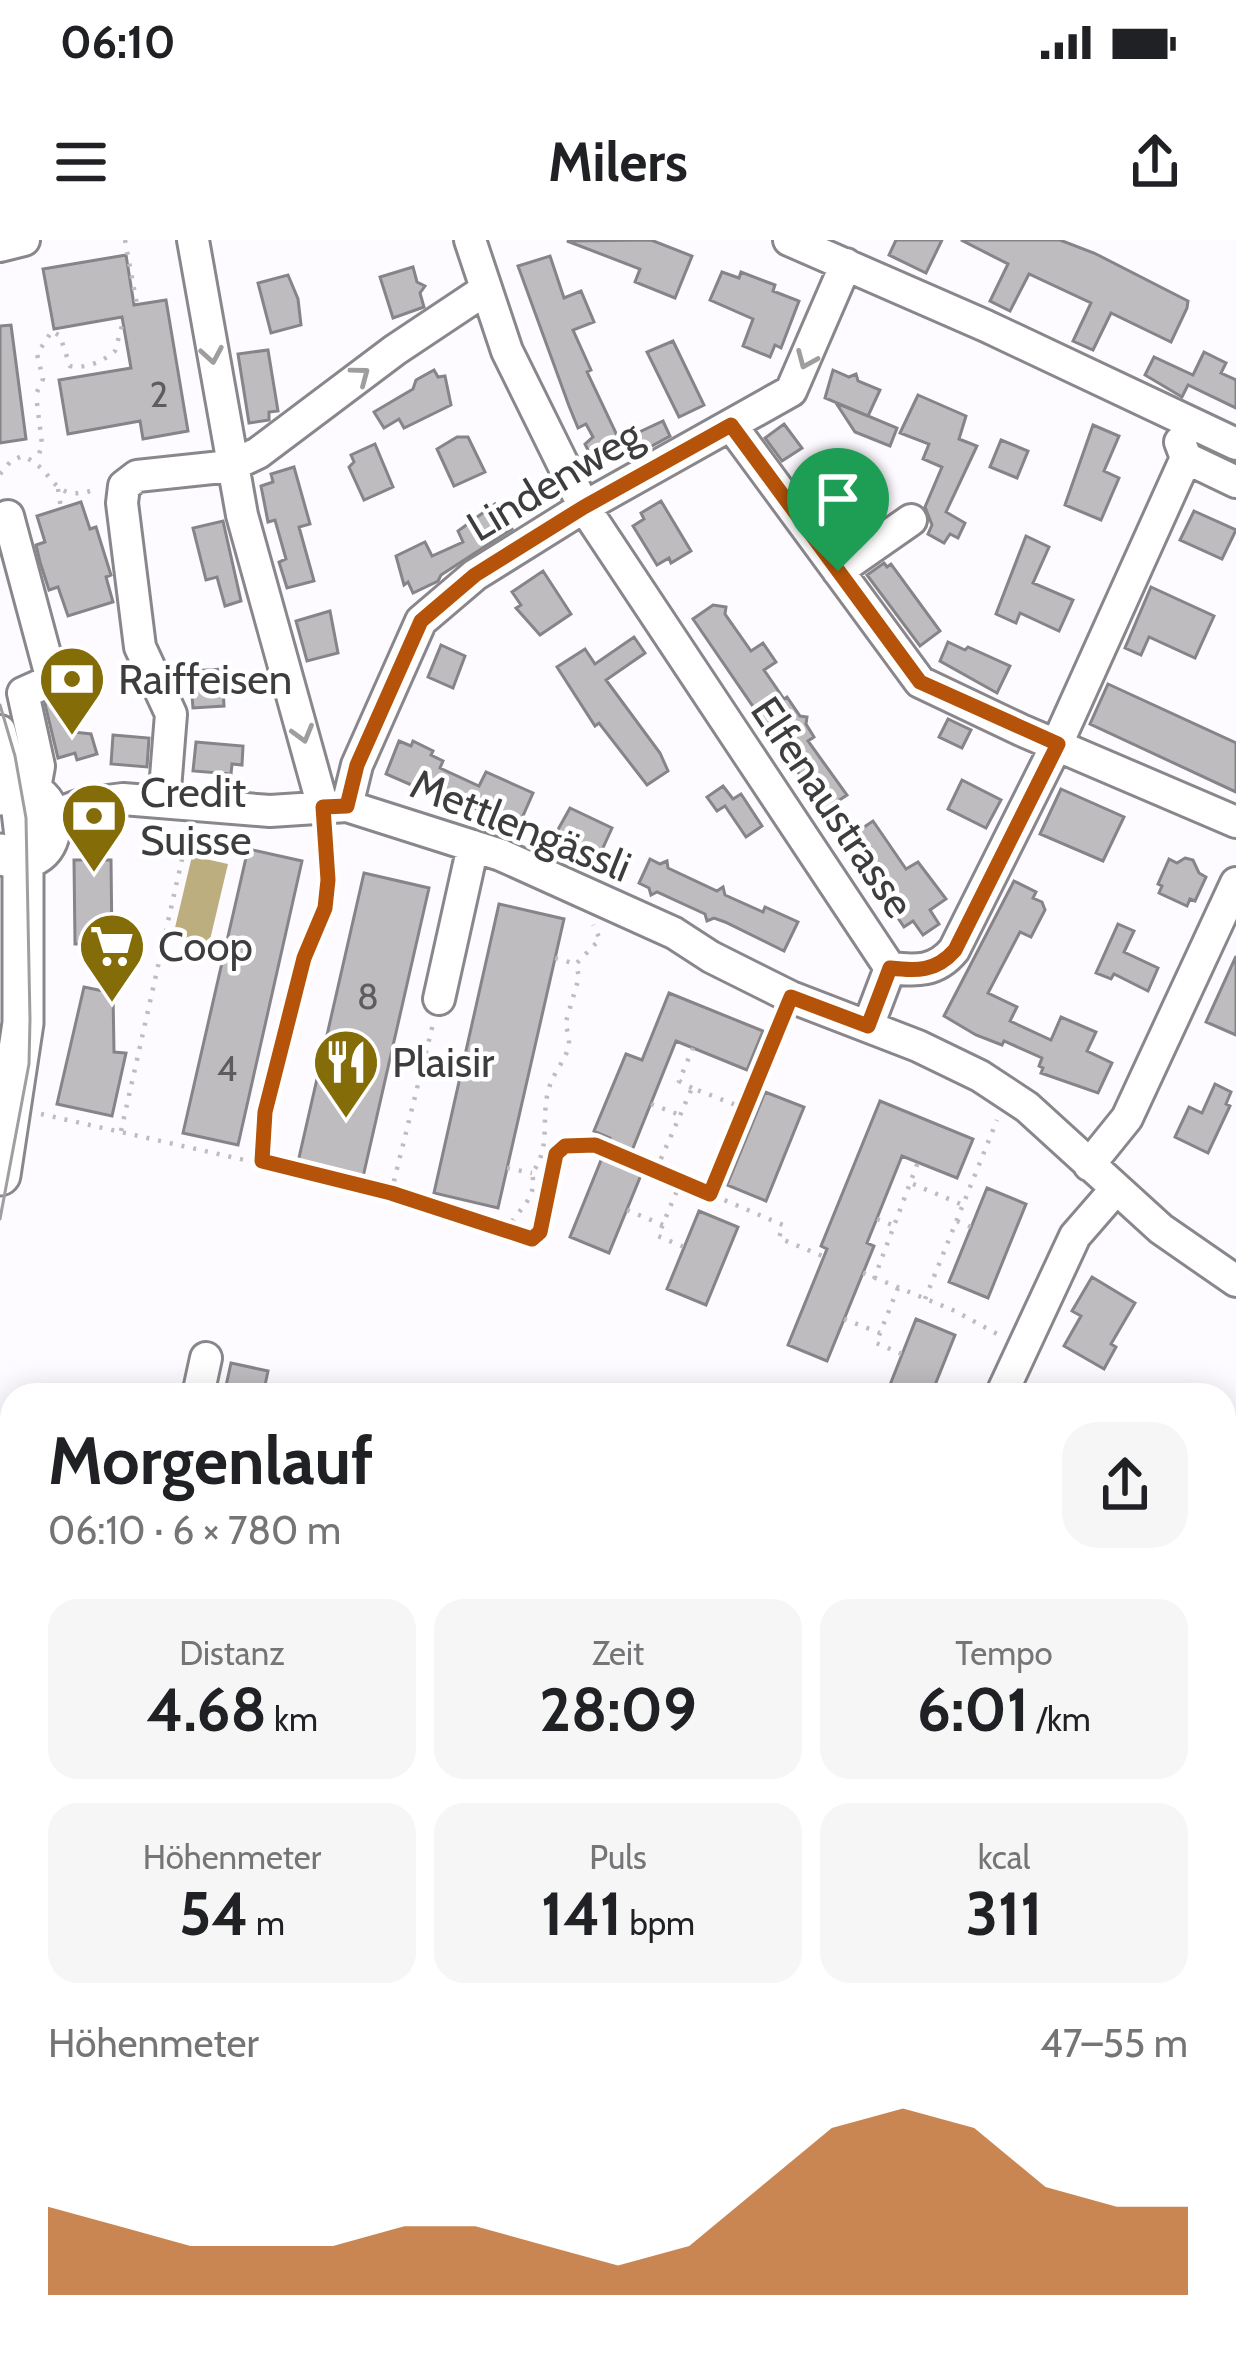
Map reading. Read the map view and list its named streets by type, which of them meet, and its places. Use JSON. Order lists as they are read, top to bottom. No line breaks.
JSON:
{"streets":{"street":["Lindenweg","Elfenaustrasse","Mettlengässli"]},"crossings":[["Lindenweg","Elfenaustrasse"],["Lindenweg","Mettlengässli"],["Elfenaustrasse","Mettlengässli"]],"places":{"bank":["Raiffeisen","Credit Suisse"],"supermarket":["Coop"],"restaurant":["Plaisir"]},"house_numbers":["2","8","4"],"page":{"status":"06:10","header":"Milers","heading":["Morgenlauf","06:10 · 6 × 780 m"],"stats":[["Distanz","4.68 km"],["Zeit","28:09"],["Tempo","6:01 /km"],["Höhenmeter","54 m"],["Puls","141 bpm"],["kcal","311"]],"chart":["Höhenmeter","47–55 m"]}}
